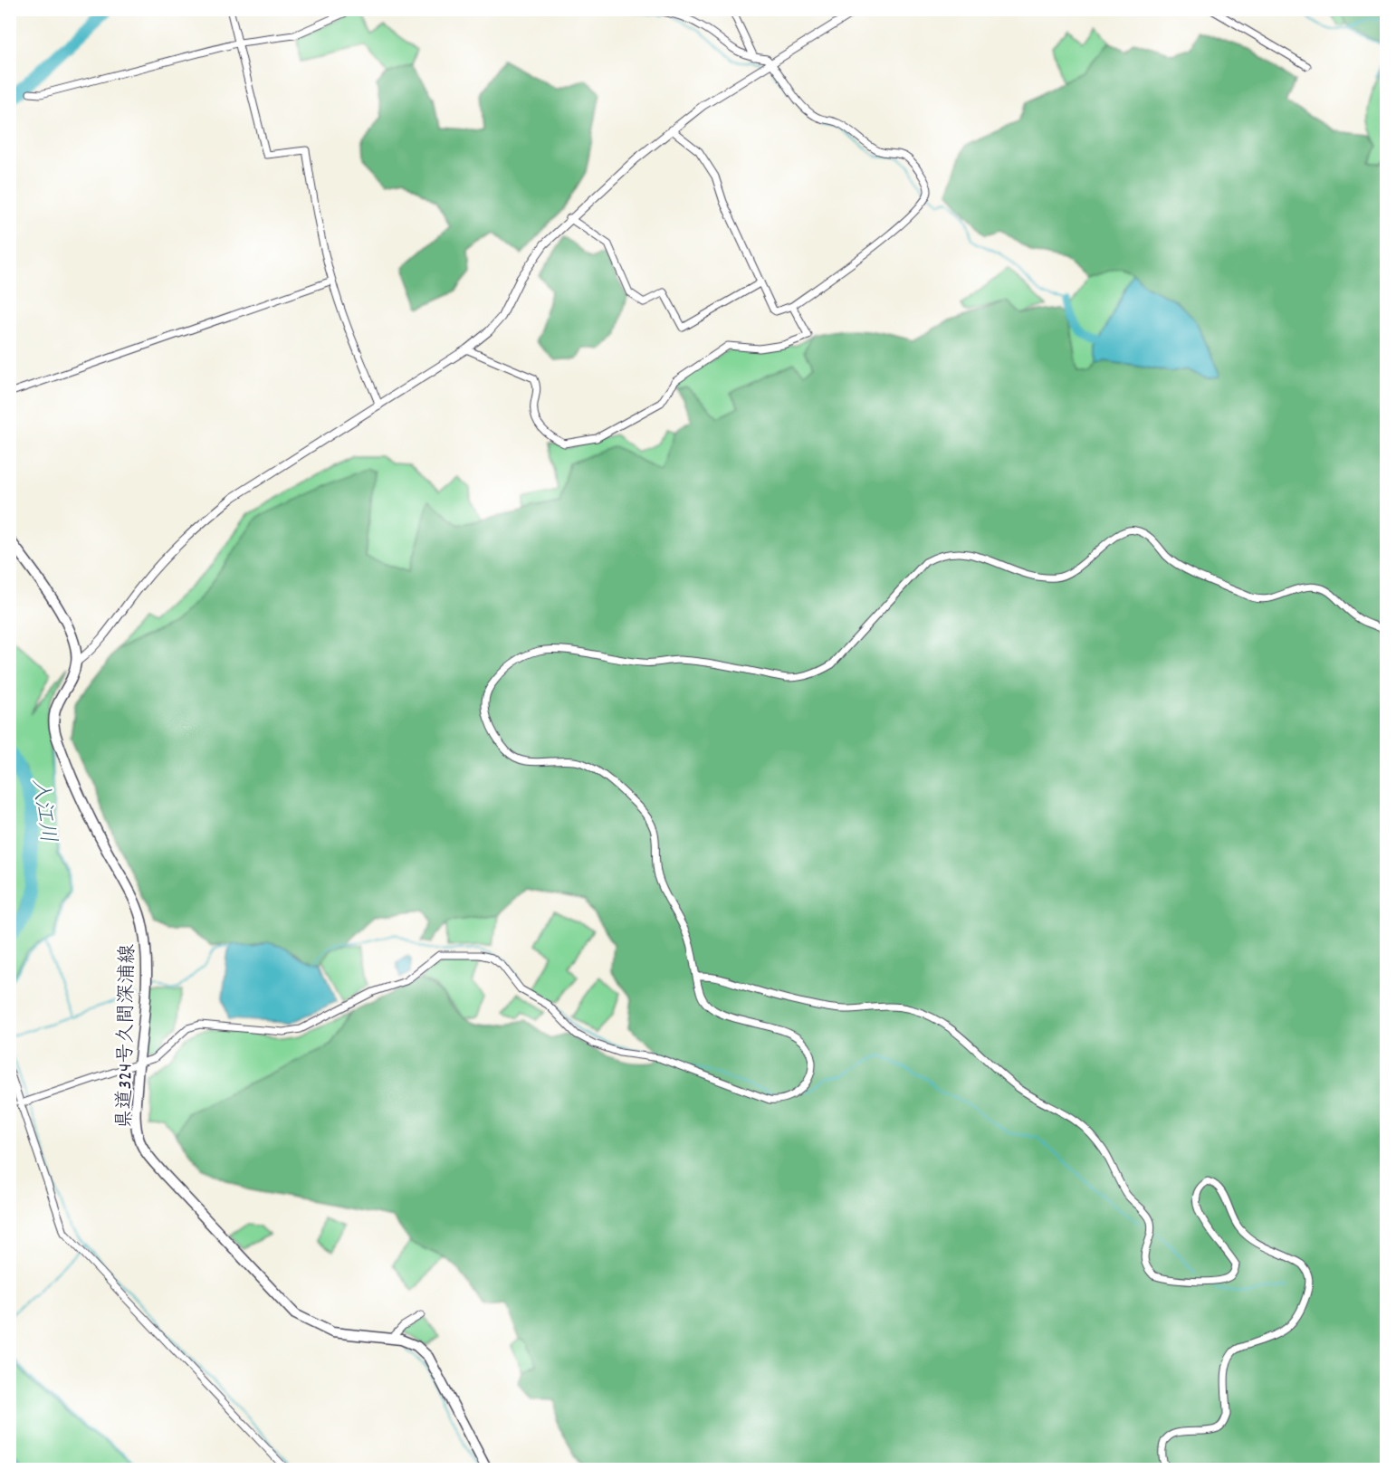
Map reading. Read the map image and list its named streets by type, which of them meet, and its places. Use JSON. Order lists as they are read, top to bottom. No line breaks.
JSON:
{"streets":{"main road":["県道324号久間深浦線"]},"water":["入江川"]}
